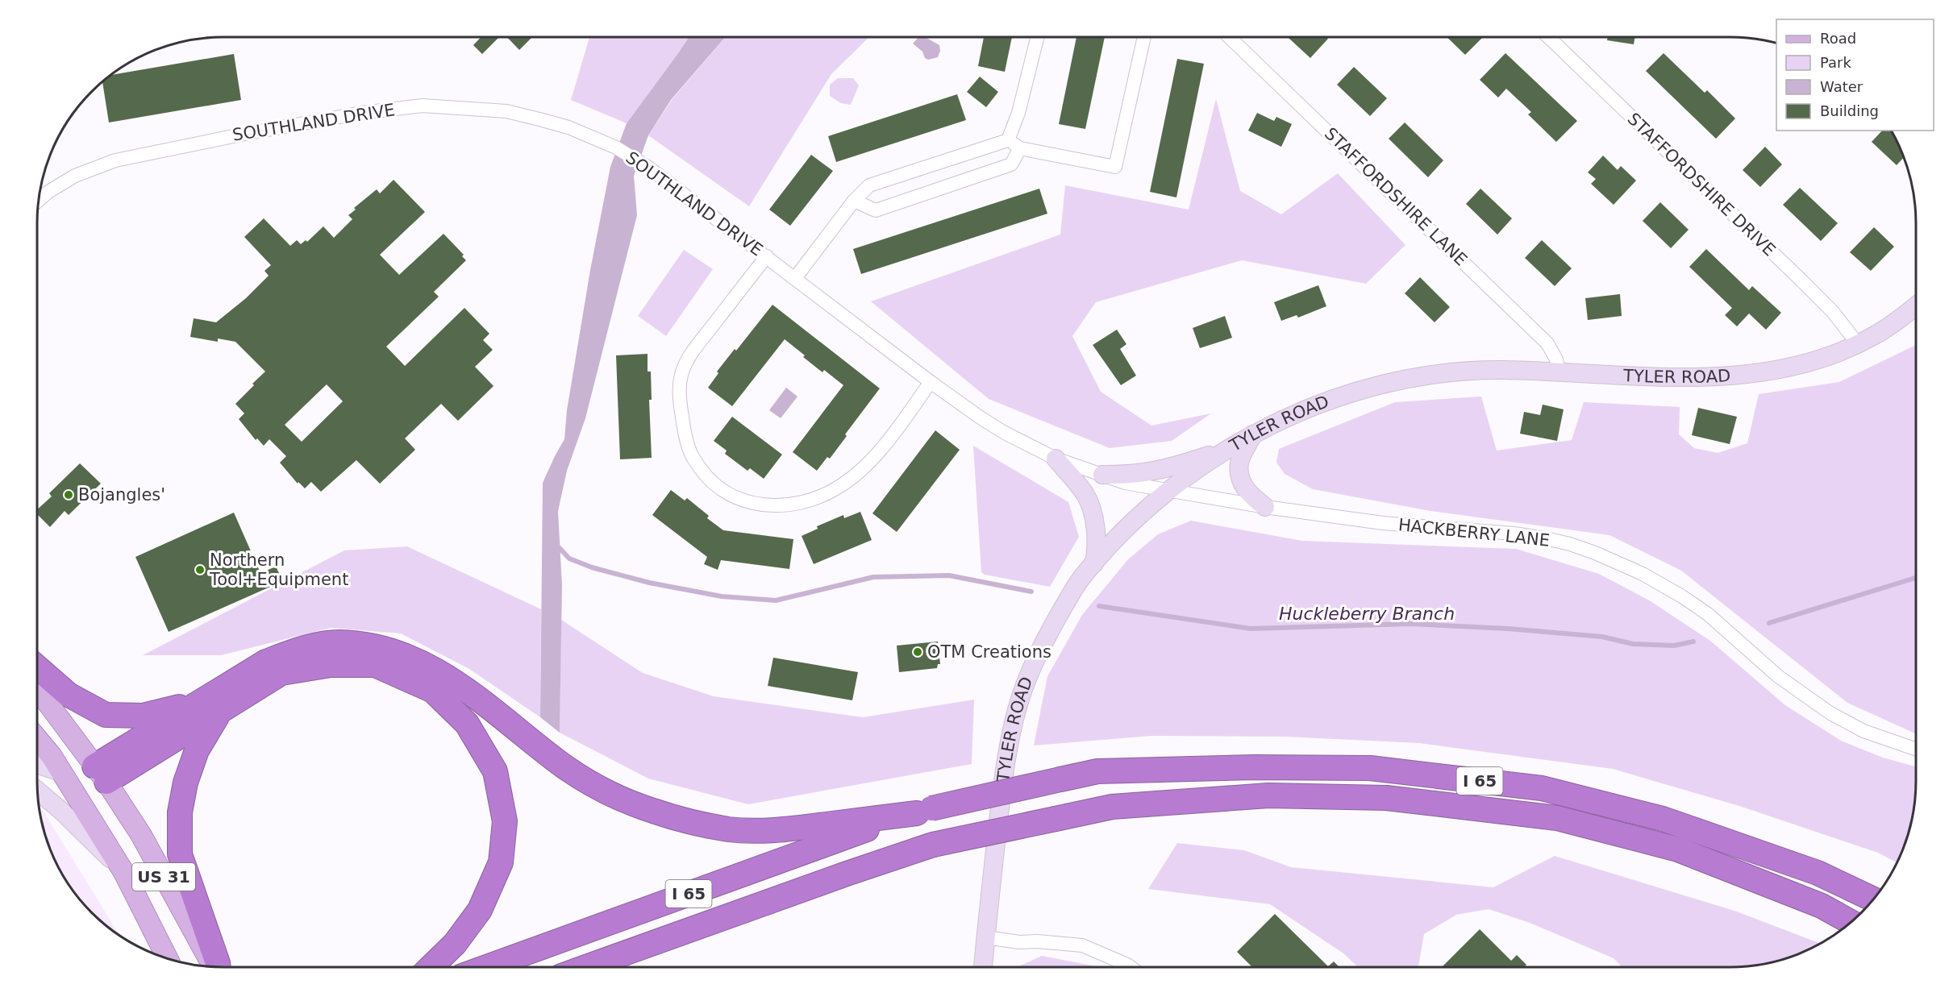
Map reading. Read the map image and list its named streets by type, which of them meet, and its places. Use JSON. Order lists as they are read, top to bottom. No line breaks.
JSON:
{"streets":{"highway":["I 65"],"main road":["US 31"],"street":["SOUTHLAND DRIVE","STAFFORDSHIRE DRIVE","STAFFORDSHIRE LANE","TYLER ROAD","HACKBERRY LANE"]},"crossings":[["SOUTHLAND DRIVE","TYLER ROAD"],["SOUTHLAND DRIVE","HACKBERRY LANE"],["STAFFORDSHIRE DRIVE","TYLER ROAD"],["STAFFORDSHIRE LANE","TYLER ROAD"],["TYLER ROAD","HACKBERRY LANE"]],"water":["Huckleberry Branch"],"places":["Bojangles'","Northern Tool+Equipment","OTM Creations"],"legend":["Road","Park","Water","Building"]}
